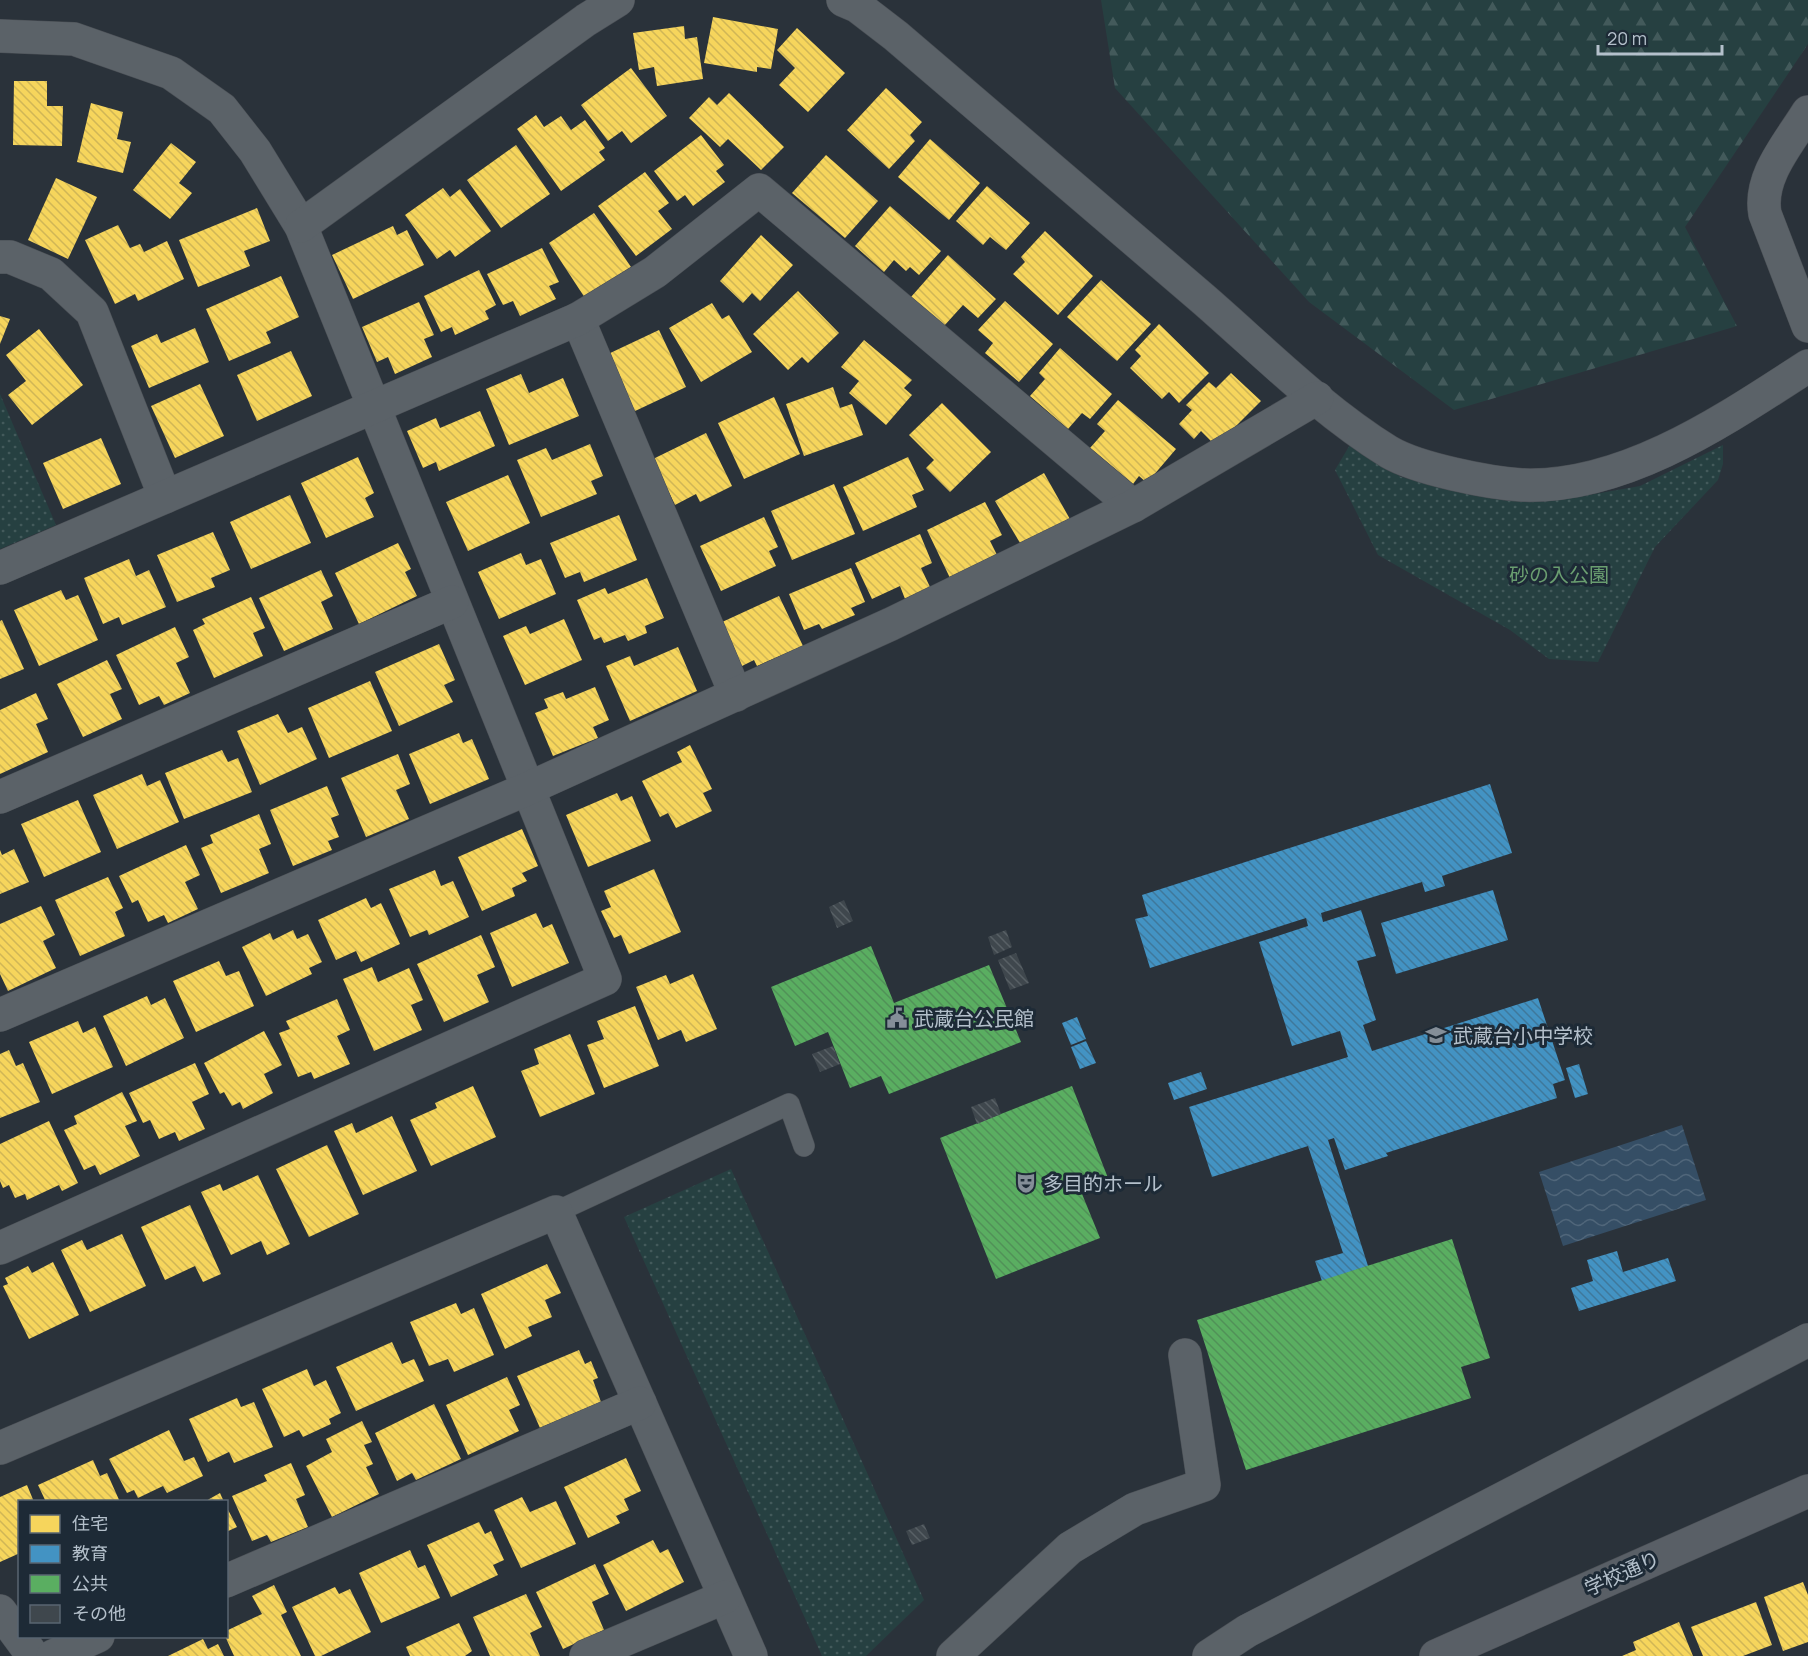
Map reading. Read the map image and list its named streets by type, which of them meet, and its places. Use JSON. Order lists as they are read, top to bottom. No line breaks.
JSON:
{"streets":{"street":["学校通り"]},"parks":["砂の入公園"],"places":{"public building":["武蔵台公民館"],"school or university":["武蔵台小中学校"],"theatre":["多目的ホール"]},"legend":["住宅","教育","公共","その他"],"scale_bar":"20 m"}
